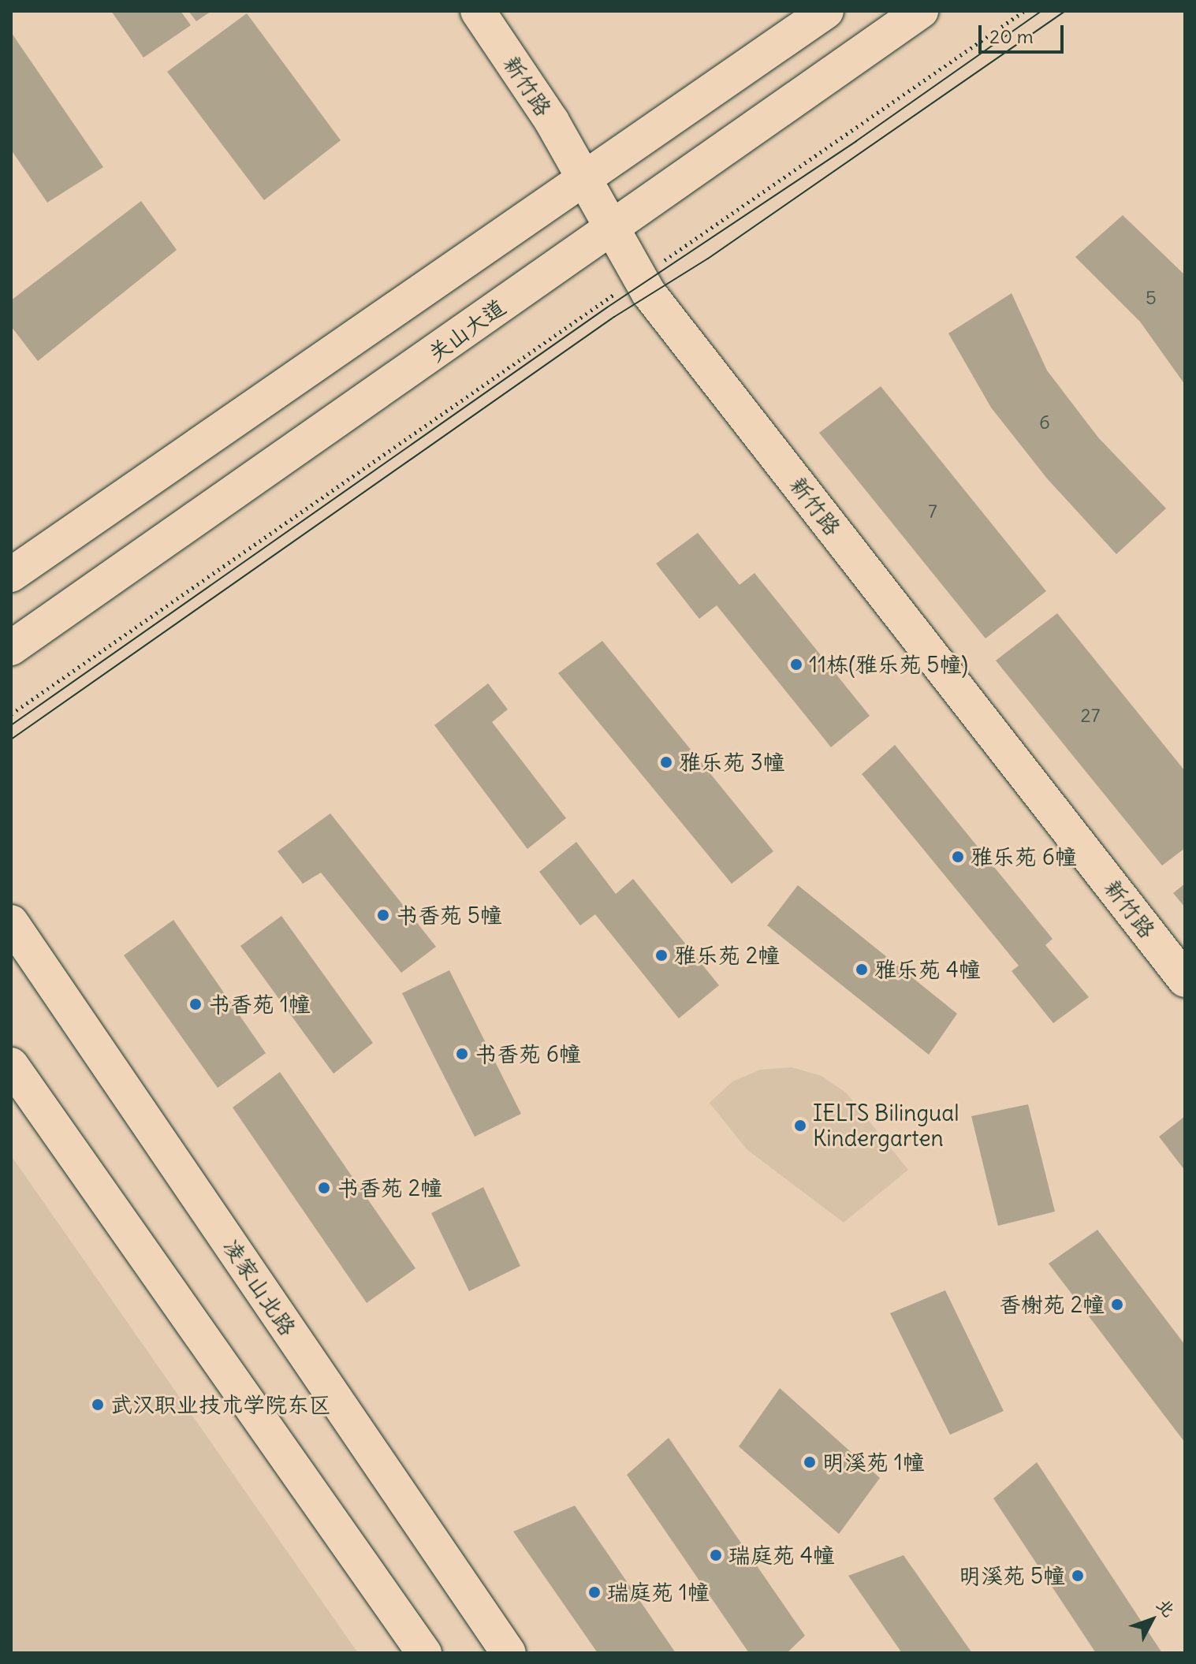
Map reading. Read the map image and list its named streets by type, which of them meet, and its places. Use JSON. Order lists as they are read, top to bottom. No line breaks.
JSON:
{"streets":{"main road":["新竹路","关山大道","凌家山北路"]},"crossings":[["新竹路","关山大道"]],"places":["11栋(雅乐苑 5幢)","雅乐苑 3幢","雅乐苑 6幢","书香苑 5幢","雅乐苑 2幢","雅乐苑 4幢","书香苑 1幢","书香苑 6幢","IELTS Bilingual Kindergarten","书香苑 2幢","香榭苑 2幢","武汉职业技术学院东区","明溪苑 1幢","瑞庭苑 4幢","明溪苑 5幢","瑞庭苑 1幢"],"house_numbers":["5","6","7","27"],"scale_bar":"20 m","north":"top right"}
